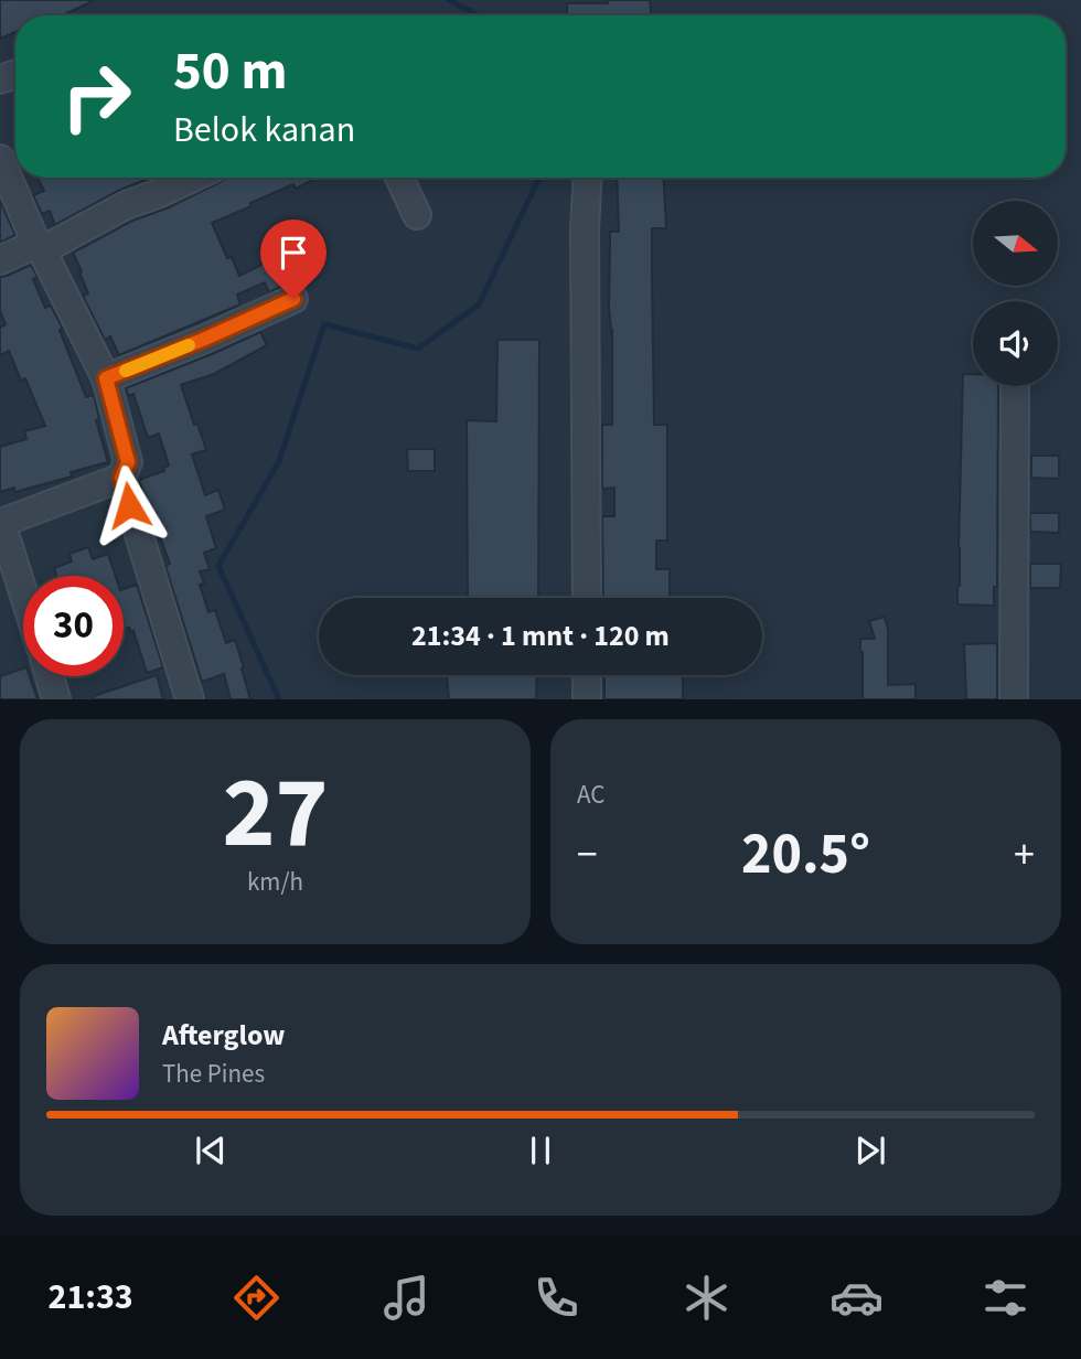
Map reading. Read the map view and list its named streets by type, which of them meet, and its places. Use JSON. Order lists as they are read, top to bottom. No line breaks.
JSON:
{"north":"right","page":{"turn":["50 m","Belok kanan"],"limit":"30","trip":"21:34 · 1 mnt · 120 m","tile":[["27","km/h"],"AC"],"heat":["−","20.5°","+"],"song":["Afterglow","The Pines"],"tabs":"21:33"}}
